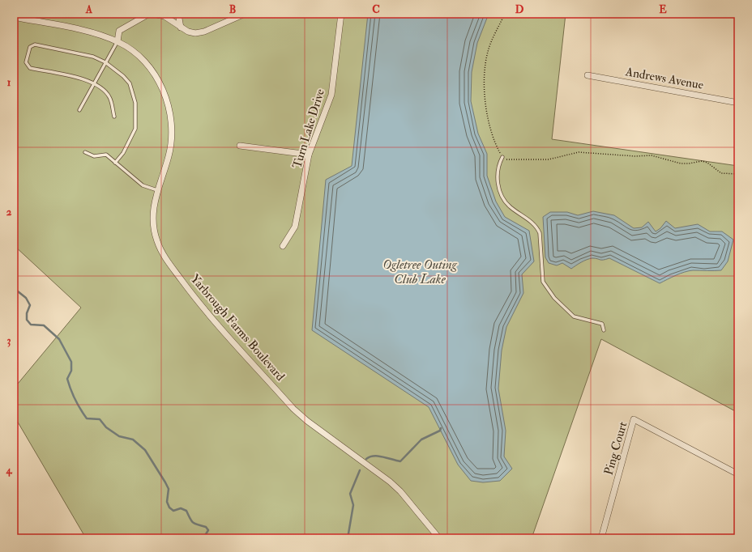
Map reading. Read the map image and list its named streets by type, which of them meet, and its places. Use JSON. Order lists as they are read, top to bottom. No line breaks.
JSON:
{"streets":{"street":["Andrews Avenue","Turn Lake Drive","Yarbrough Farms Boulevard","Ping Court"]},"water":["Ogletree Outing Club Lake"],"grid":{"columns":["A","B","C","D","E"],"rows":["1","2","3","4"]}}
